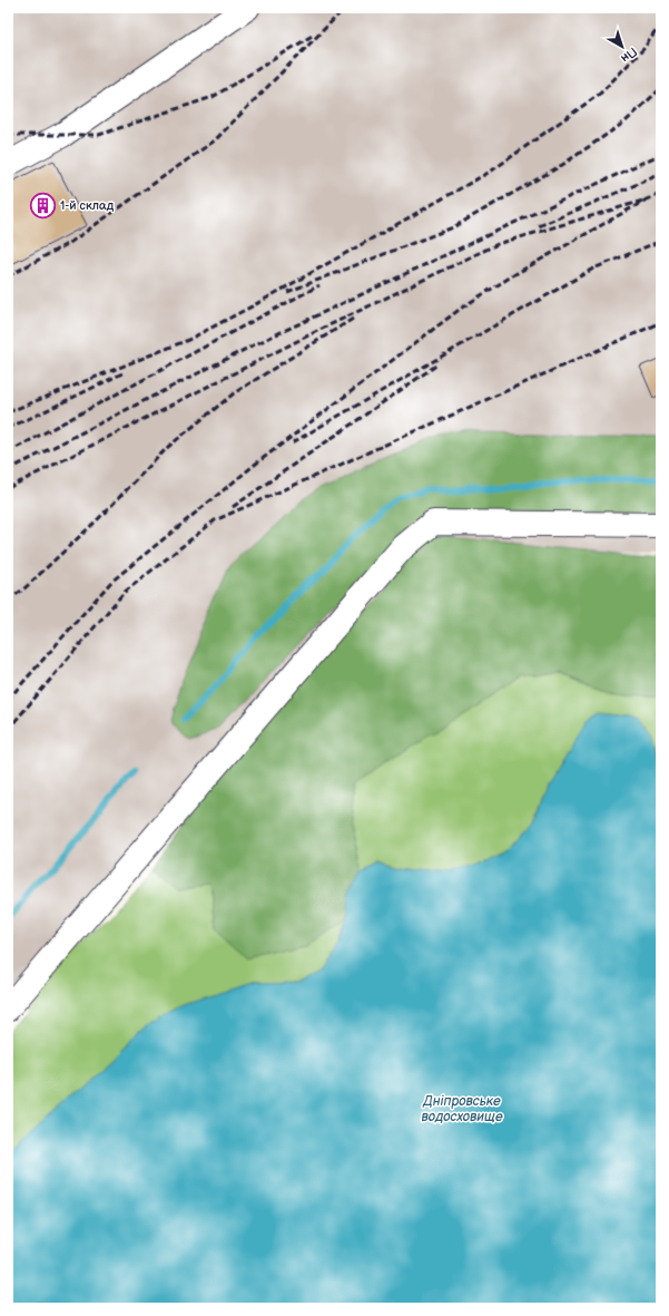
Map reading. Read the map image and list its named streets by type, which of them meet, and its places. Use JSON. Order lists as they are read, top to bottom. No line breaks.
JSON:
{"water":["Дніпровське водосховище"],"places":{"building":["1-й склад"]},"north":"bottom right"}
